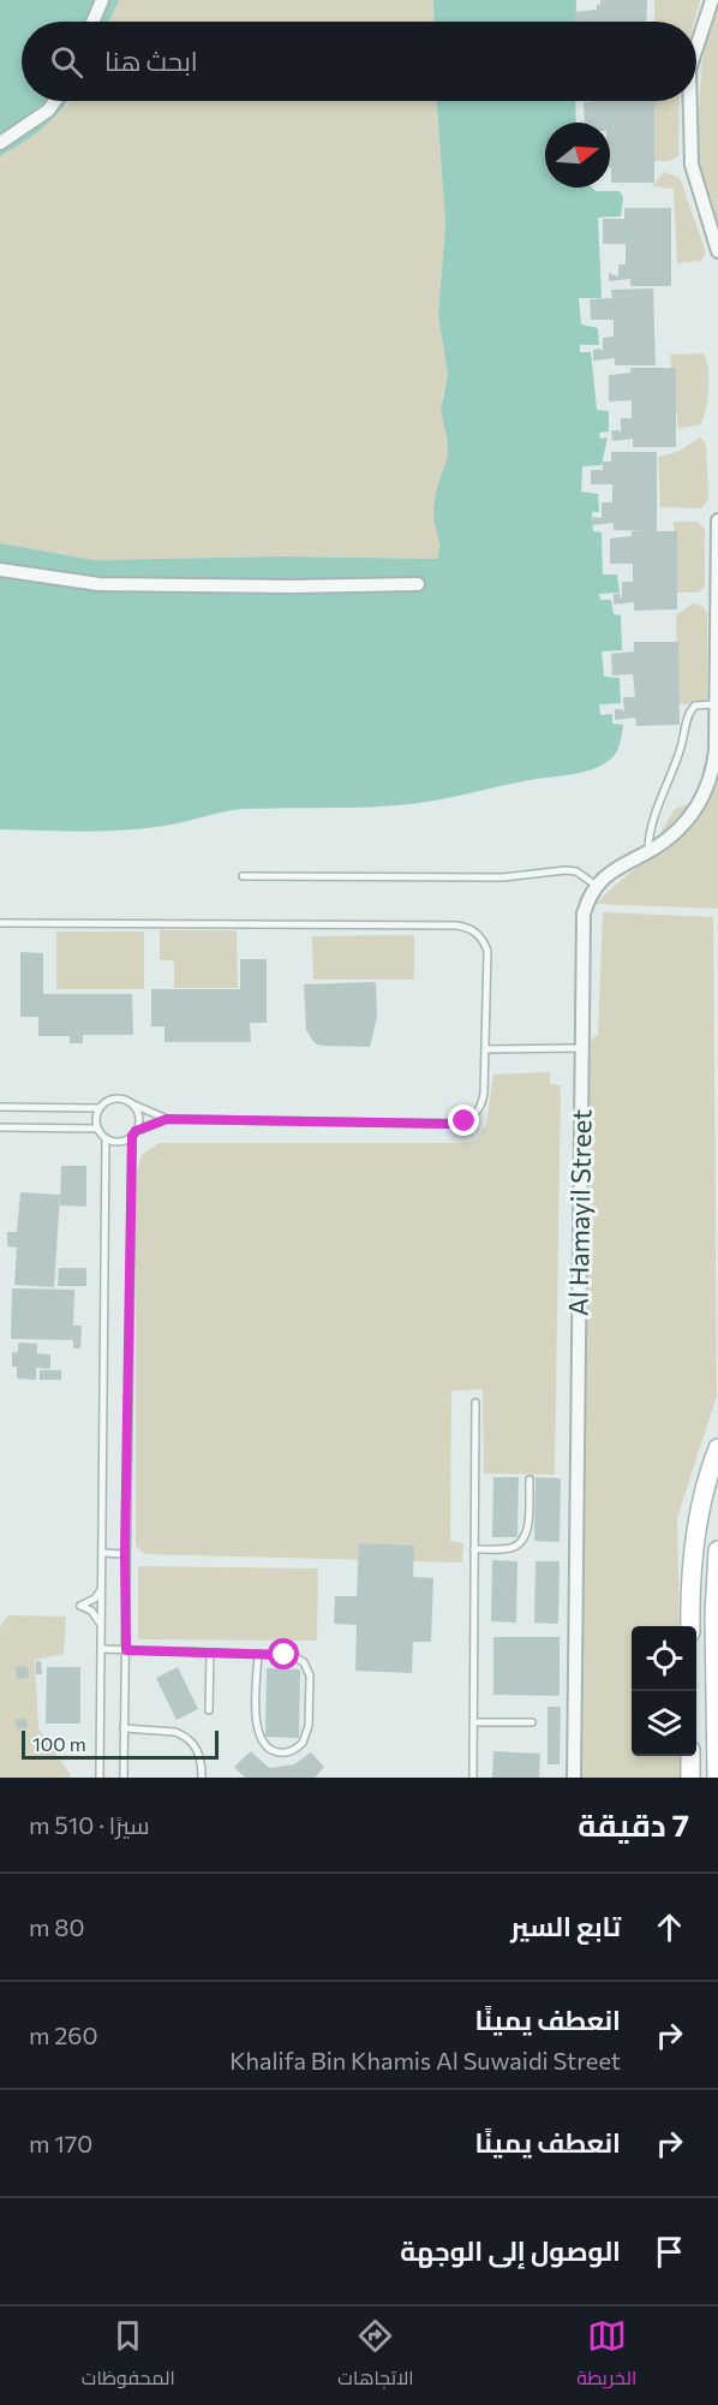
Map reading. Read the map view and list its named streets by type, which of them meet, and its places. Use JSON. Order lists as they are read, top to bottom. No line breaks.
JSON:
{"streets":{"street":["Al Hamayil Street"]},"scale_bar":"100 m","north":"right","page":{"search":"ابحث هنا","scale":"100 m","heading":["7 دقيقة","سيرًا · 510 m"],"list":[["تابع السير","80 m"],["انعطف يمينًا","Khalifa Bin Khamis Al Suwaidi Street","260 m"],["انعطف يمينًا","170 m"],"الوصول إلى الوجهة"],"nav":["الخريطة","الاتجاهات","المحفوظات"]}}
